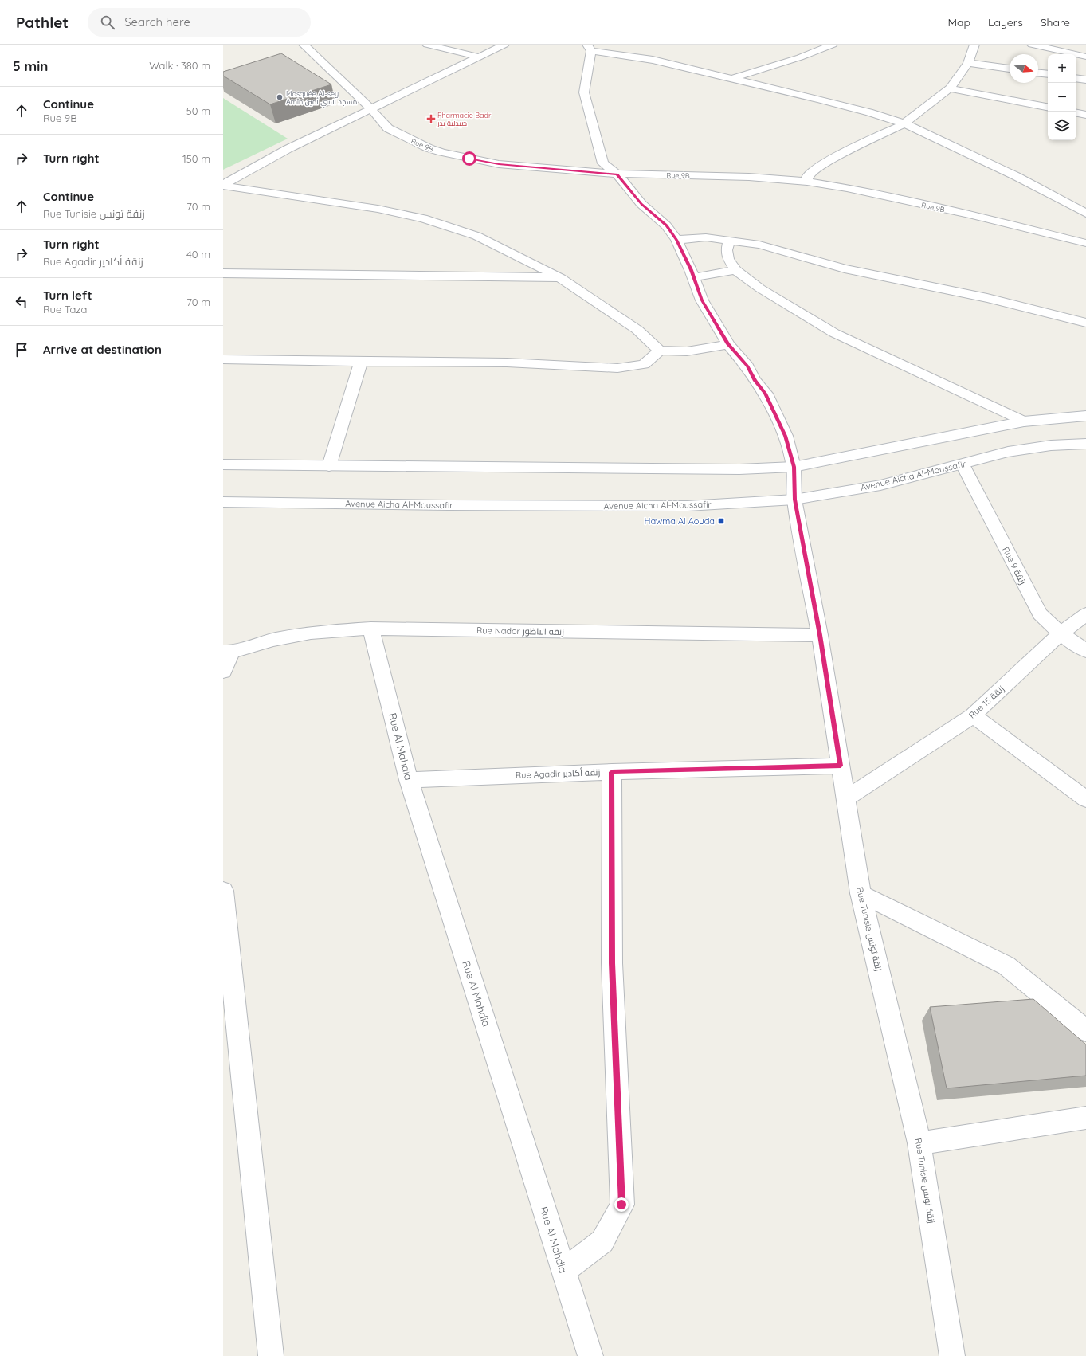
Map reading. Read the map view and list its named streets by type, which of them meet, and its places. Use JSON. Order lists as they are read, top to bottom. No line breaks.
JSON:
{"streets":{"street":["Rue 9B","Avenue Aicha Al-Moussafir","Rue 9 زنقة","Rue Nador زنقة الناظور","Rue 15 زنقة","Rue Al Mahdia","Rue Agadir زنقة أكادير","Rue Tunisie زنقة تونس"]},"crossings":[["Rue 9B","Rue Tunisie زنقة تونس"],["Avenue Aicha Al-Moussafir","Rue 9 زنقة"],["Avenue Aicha Al-Moussafir","Rue Tunisie زنقة تونس"],["Rue 9 زنقة","Rue 15 زنقة"],["Rue Nador زنقة الناظور","Rue Al Mahdia"],["Rue Nador زنقة الناظور","Rue Tunisie زنقة تونس"],["Rue 15 زنقة","Rue Tunisie زنقة تونس"],["Rue Al Mahdia","Rue Agadir زنقة أكادير"],["Rue Agadir زنقة أكادير","Rue Tunisie زنقة تونس"]],"places":{"other":["Mosquée Al-sey Amin مسجد السي أمين"],"health":["Pharmacie Badr صيدلية بدر"],"transit":["Hawma Al Aouda"]},"north":"right","page":{"header":"Pathlet","search":"Search here","nav":["Map","Layers","Share"],"heading":["5 min","Walk · 380 m"],"map_buttons":["+","−"],"list":[["Continue","Rue 9B","50 m"],["Turn right","150 m"],["Continue","Rue Tunisie زنقة تونس","70 m"],["Turn right","Rue Agadir زنقة أكادير","40 m"],["Turn left","Rue Taza","70 m"],"Arrive at destination"]}}
